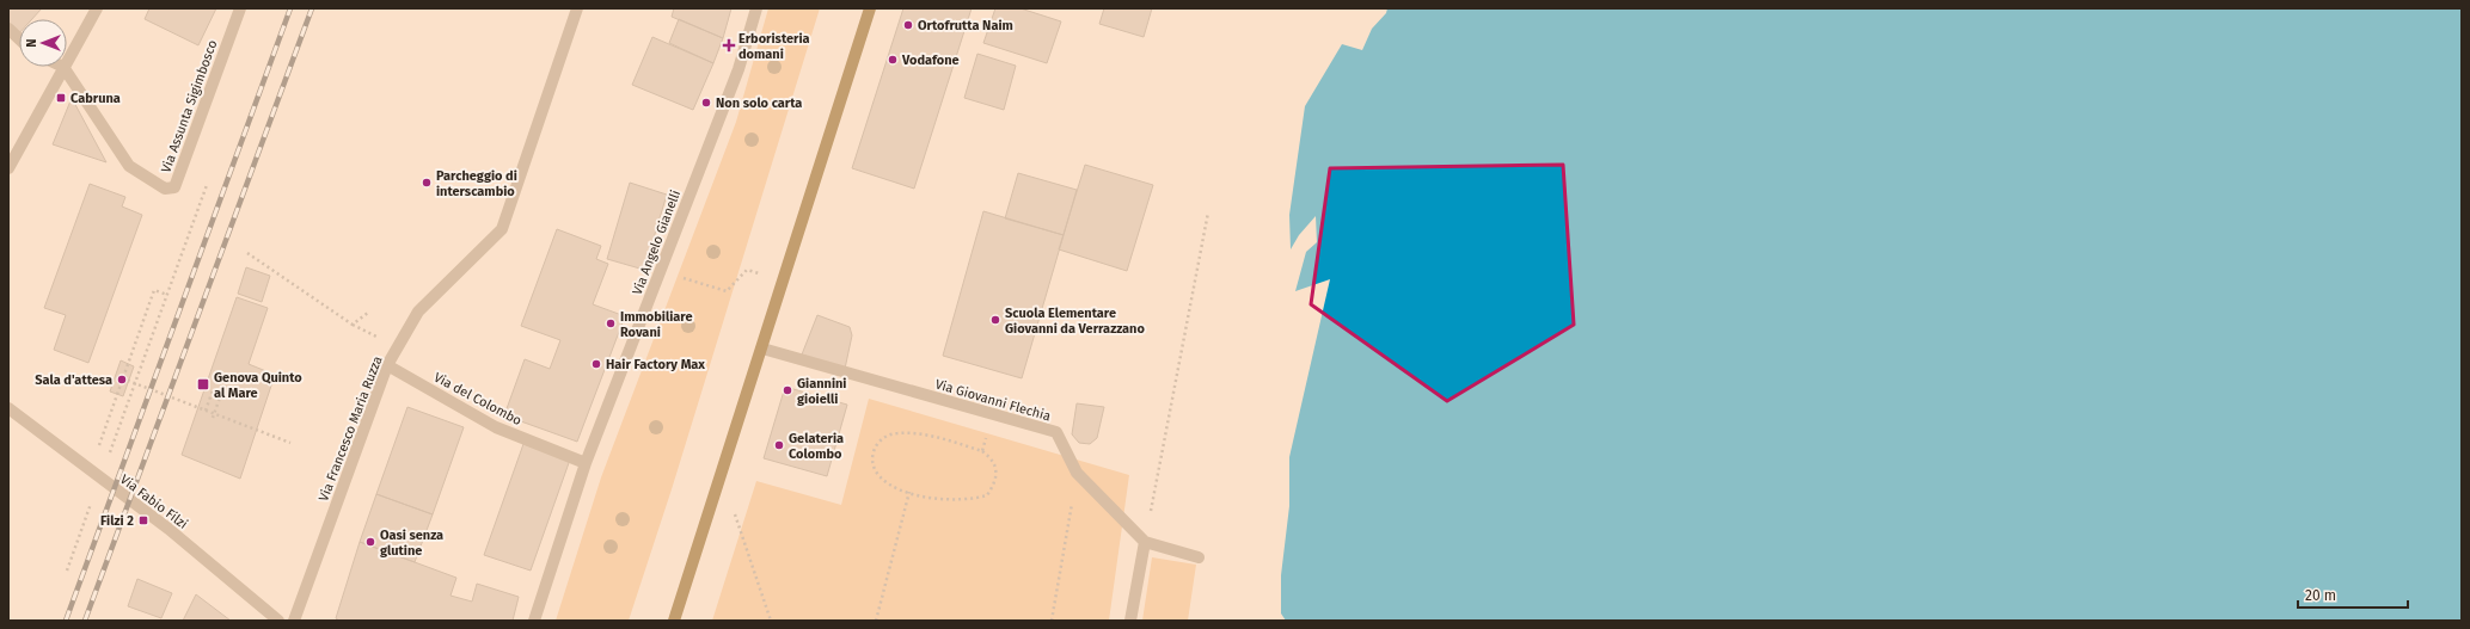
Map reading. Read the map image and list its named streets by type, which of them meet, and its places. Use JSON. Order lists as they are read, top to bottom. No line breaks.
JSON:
{"streets":{"street":["Via Assunta Sigimbosco","Via Angelo Gianelli","Via del Colombo","Via Giovanni Flechia","Via Francesco Maria Ruzza","Via Fabio Filzi"]},"crossings":[["Via Angelo Gianelli","Via del Colombo"],["Via del Colombo","Via Francesco Maria Ruzza"]],"places":{"other":["Ortofrutta Naim","Vodafone","Non solo carta","Parcheggio di interscambio","Scuola Elementare Giovanni da Verrazzano","Immobiliare Rovani","Hair Factory Max","Sala d'attesa","Giannini gioielli","Gelateria Colombo","Oasi senza glutine"],"health":["Erboristeria domani"],"transit":["Cabruna","Genova Quinto al Mare","Filzi 2"]},"scale_bar":"20 m","north":"left"}
